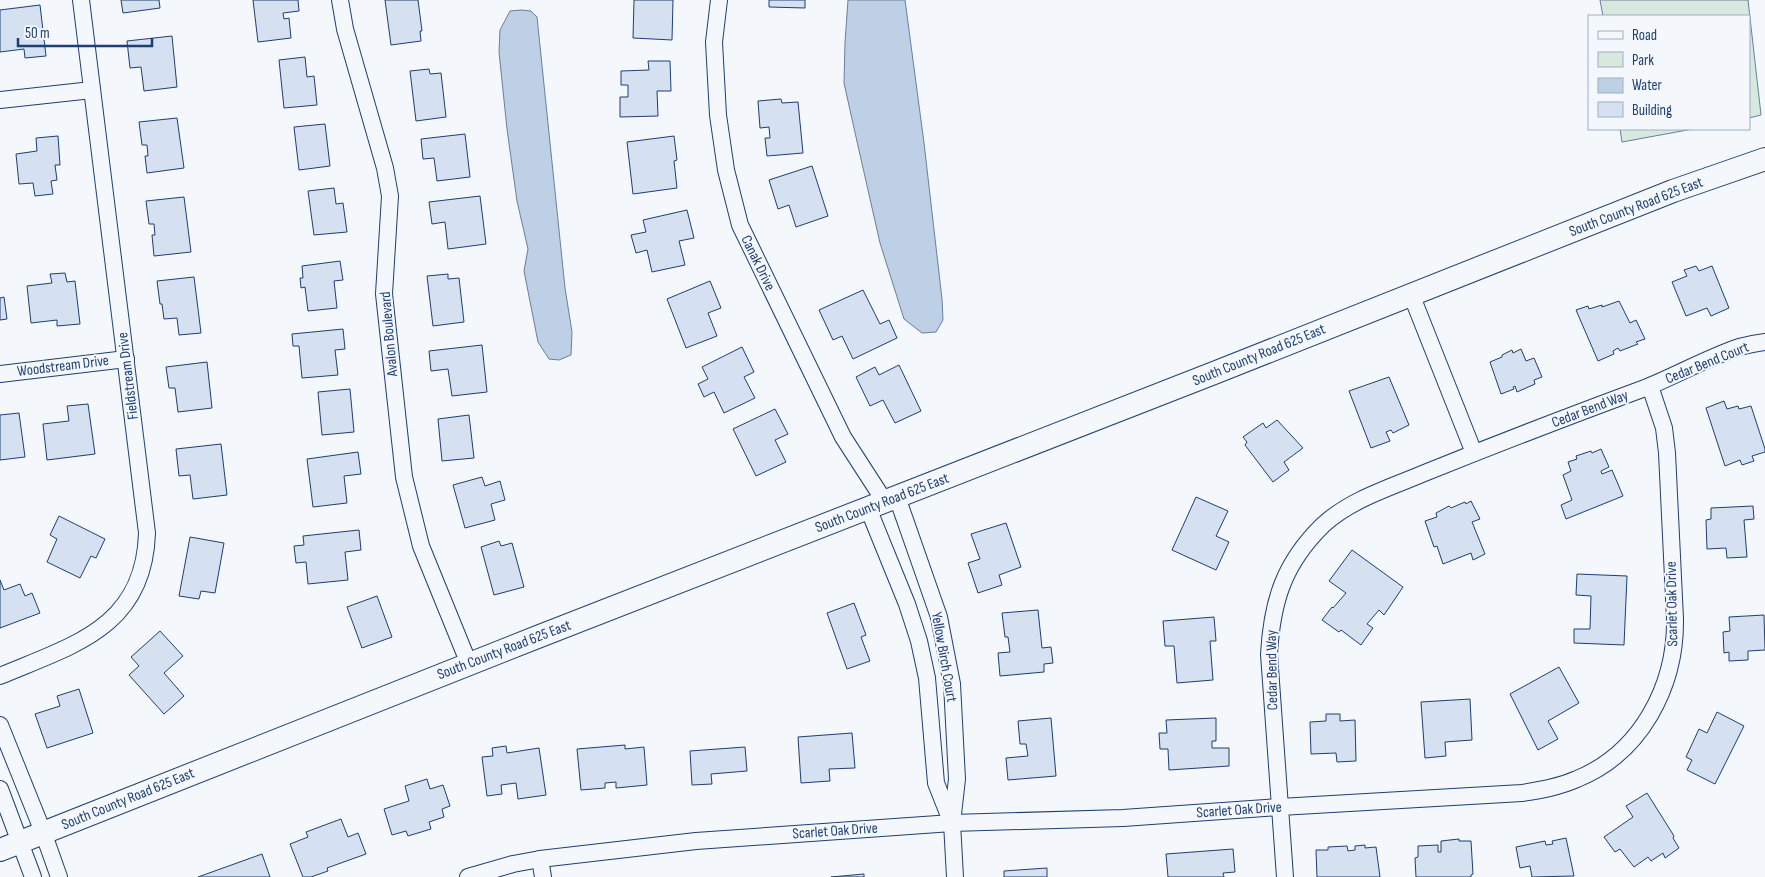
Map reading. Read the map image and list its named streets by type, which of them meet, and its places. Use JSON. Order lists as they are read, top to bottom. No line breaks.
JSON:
{"streets":{"street":["South County Road 625 East","Canak Drive","Avalon Boulevard","Cedar Bend Court","Woodstream Drive","Fieldstream Drive","Cedar Bend Way","Scarlet Oak Drive","Yellow Birch Court"]},"crossings":[["South County Road 625 East","Canak Drive"],["South County Road 625 East","Avalon Boulevard"],["South County Road 625 East","Yellow Birch Court"],["Canak Drive","Yellow Birch Court"],["Cedar Bend Court","Cedar Bend Way"],["Cedar Bend Court","Scarlet Oak Drive"],["Woodstream Drive","Fieldstream Drive"],["Cedar Bend Way","Scarlet Oak Drive"],["Scarlet Oak Drive","Yellow Birch Court"]],"legend":["Road","Park","Water","Building"],"scale_bar":"50 m"}
